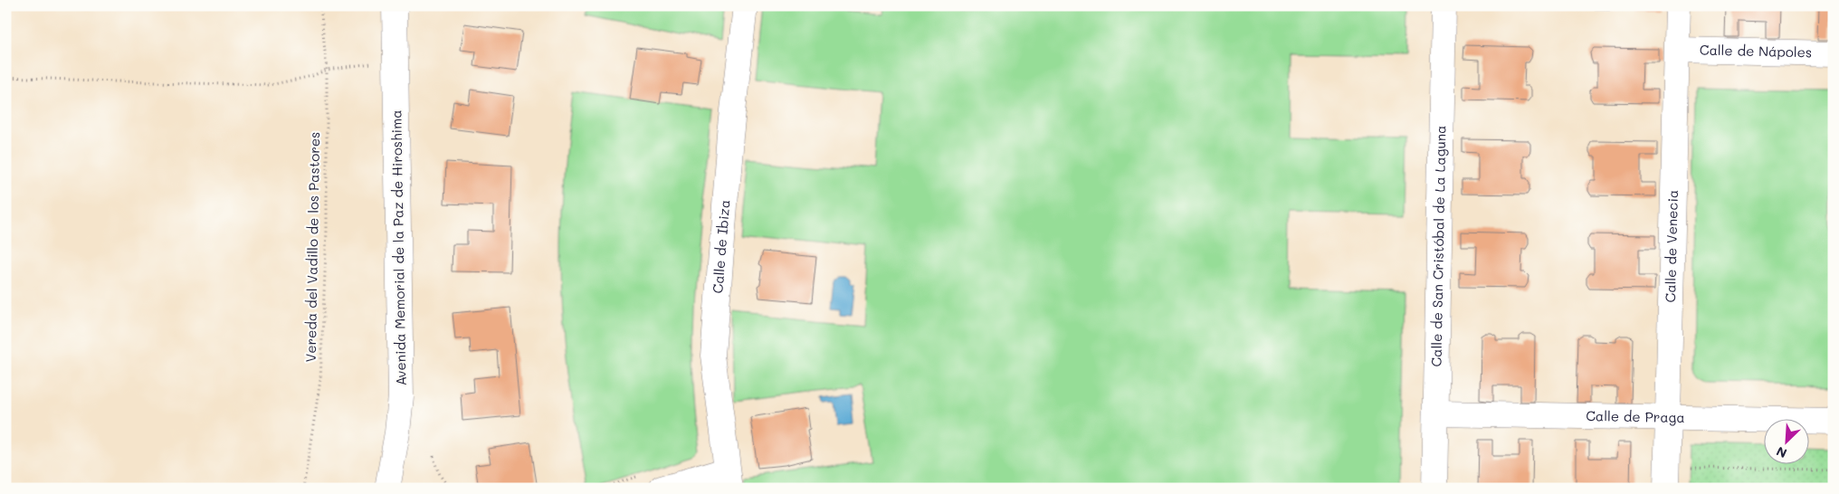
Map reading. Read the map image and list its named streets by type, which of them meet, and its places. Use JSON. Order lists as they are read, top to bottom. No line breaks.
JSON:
{"streets":{"street":["Calle de Nápoles","Calle de Ibiza","Calle de San Cristóbal de La Laguna","Calle de Venecia","Avenida Memorial de la Paz de Hiroshima","Calle de Praga"],"path":["Vereda del Vadillo de los Pastores"]},"crossings":[["Calle de Nápoles","Calle de Venecia"],["Calle de San Cristóbal de La Laguna","Calle de Praga"],["Calle de Venecia","Calle de Praga"]],"north":"bottom left"}
